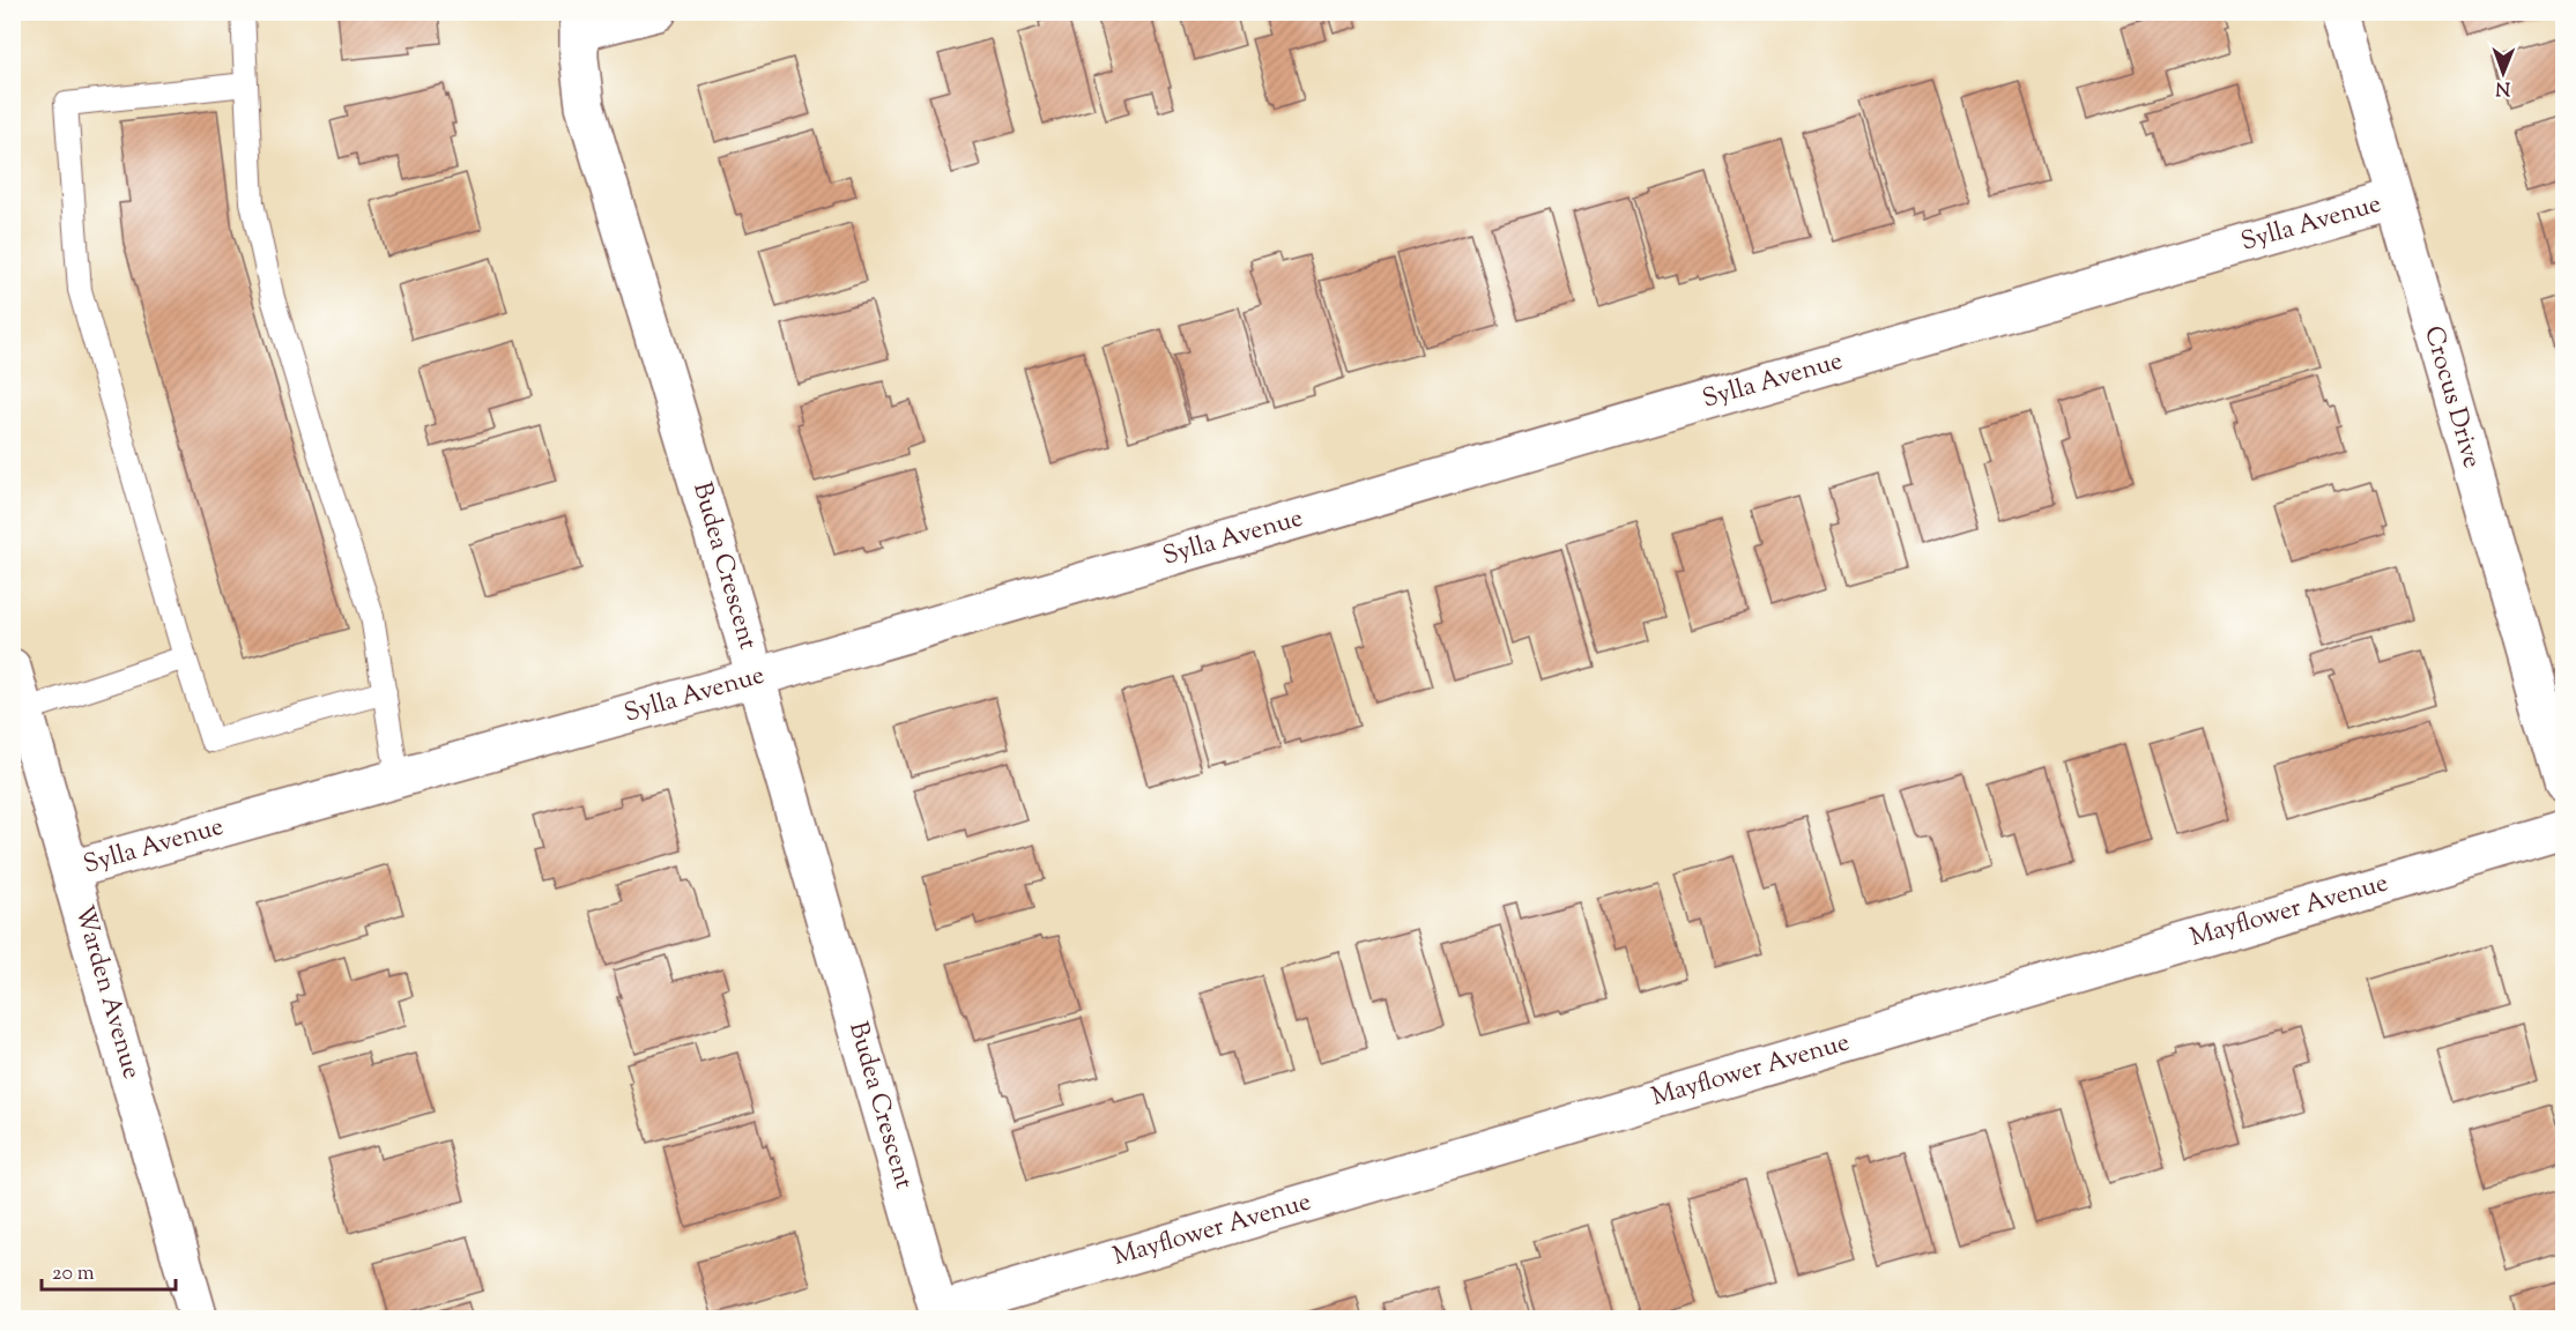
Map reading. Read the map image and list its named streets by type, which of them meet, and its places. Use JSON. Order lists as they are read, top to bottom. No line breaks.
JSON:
{"streets":{"street":["Sylla Avenue","Crocus Drive","Budea Crescent","Mayflower Avenue","Warden Avenue"]},"crossings":[["Sylla Avenue","Crocus Drive"],["Sylla Avenue","Budea Crescent"],["Sylla Avenue","Warden Avenue"],["Budea Crescent","Mayflower Avenue"]],"scale_bar":"20 m","north":"bottom"}
